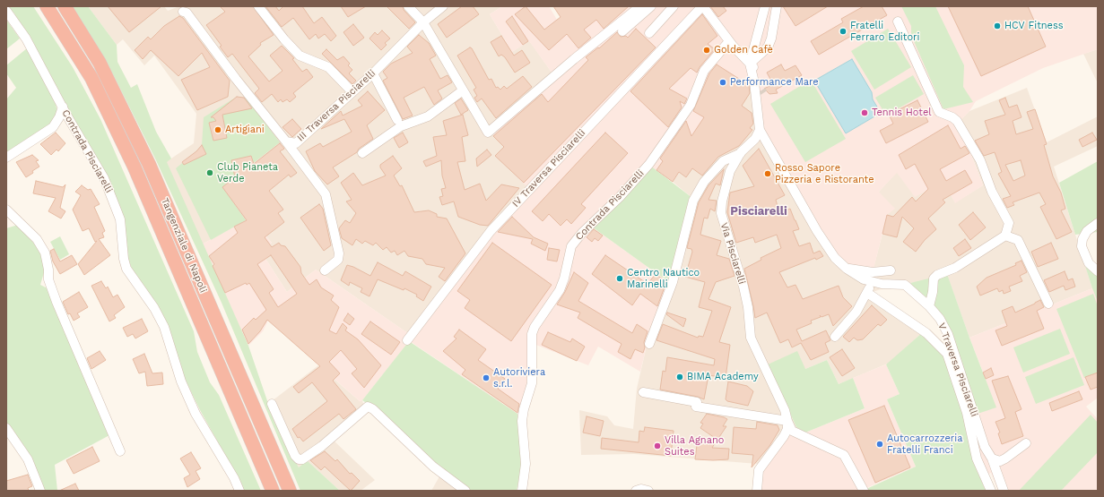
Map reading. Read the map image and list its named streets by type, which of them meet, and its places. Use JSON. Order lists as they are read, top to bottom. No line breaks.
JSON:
{"streets":{"highway":["Tangenziale di Napoli"],"street":["III Traversa Pisciarelli","Contrada Pisciarelli","IV Traversa Pisciarelli","Via Pisciarelli","V Traversa Pisciarelli"]},"crossings":[["Via Pisciarelli","V Traversa Pisciarelli"]],"districts":["Pisciarelli"],"places":["HCV Fitness","Fratelli Ferraro Editori","Golden Cafè","Performance Mare","Tennis Hotel","Artigiani","Club Pianeta Verde","Rosso Sapore Pizzeria e Ristorante","Centro Nautico Marinelli","BIMA Academy","Autoriviera s.r.l.","Autocarrozzeria Fratelli Franci","Villa Agnano Suites"]}
